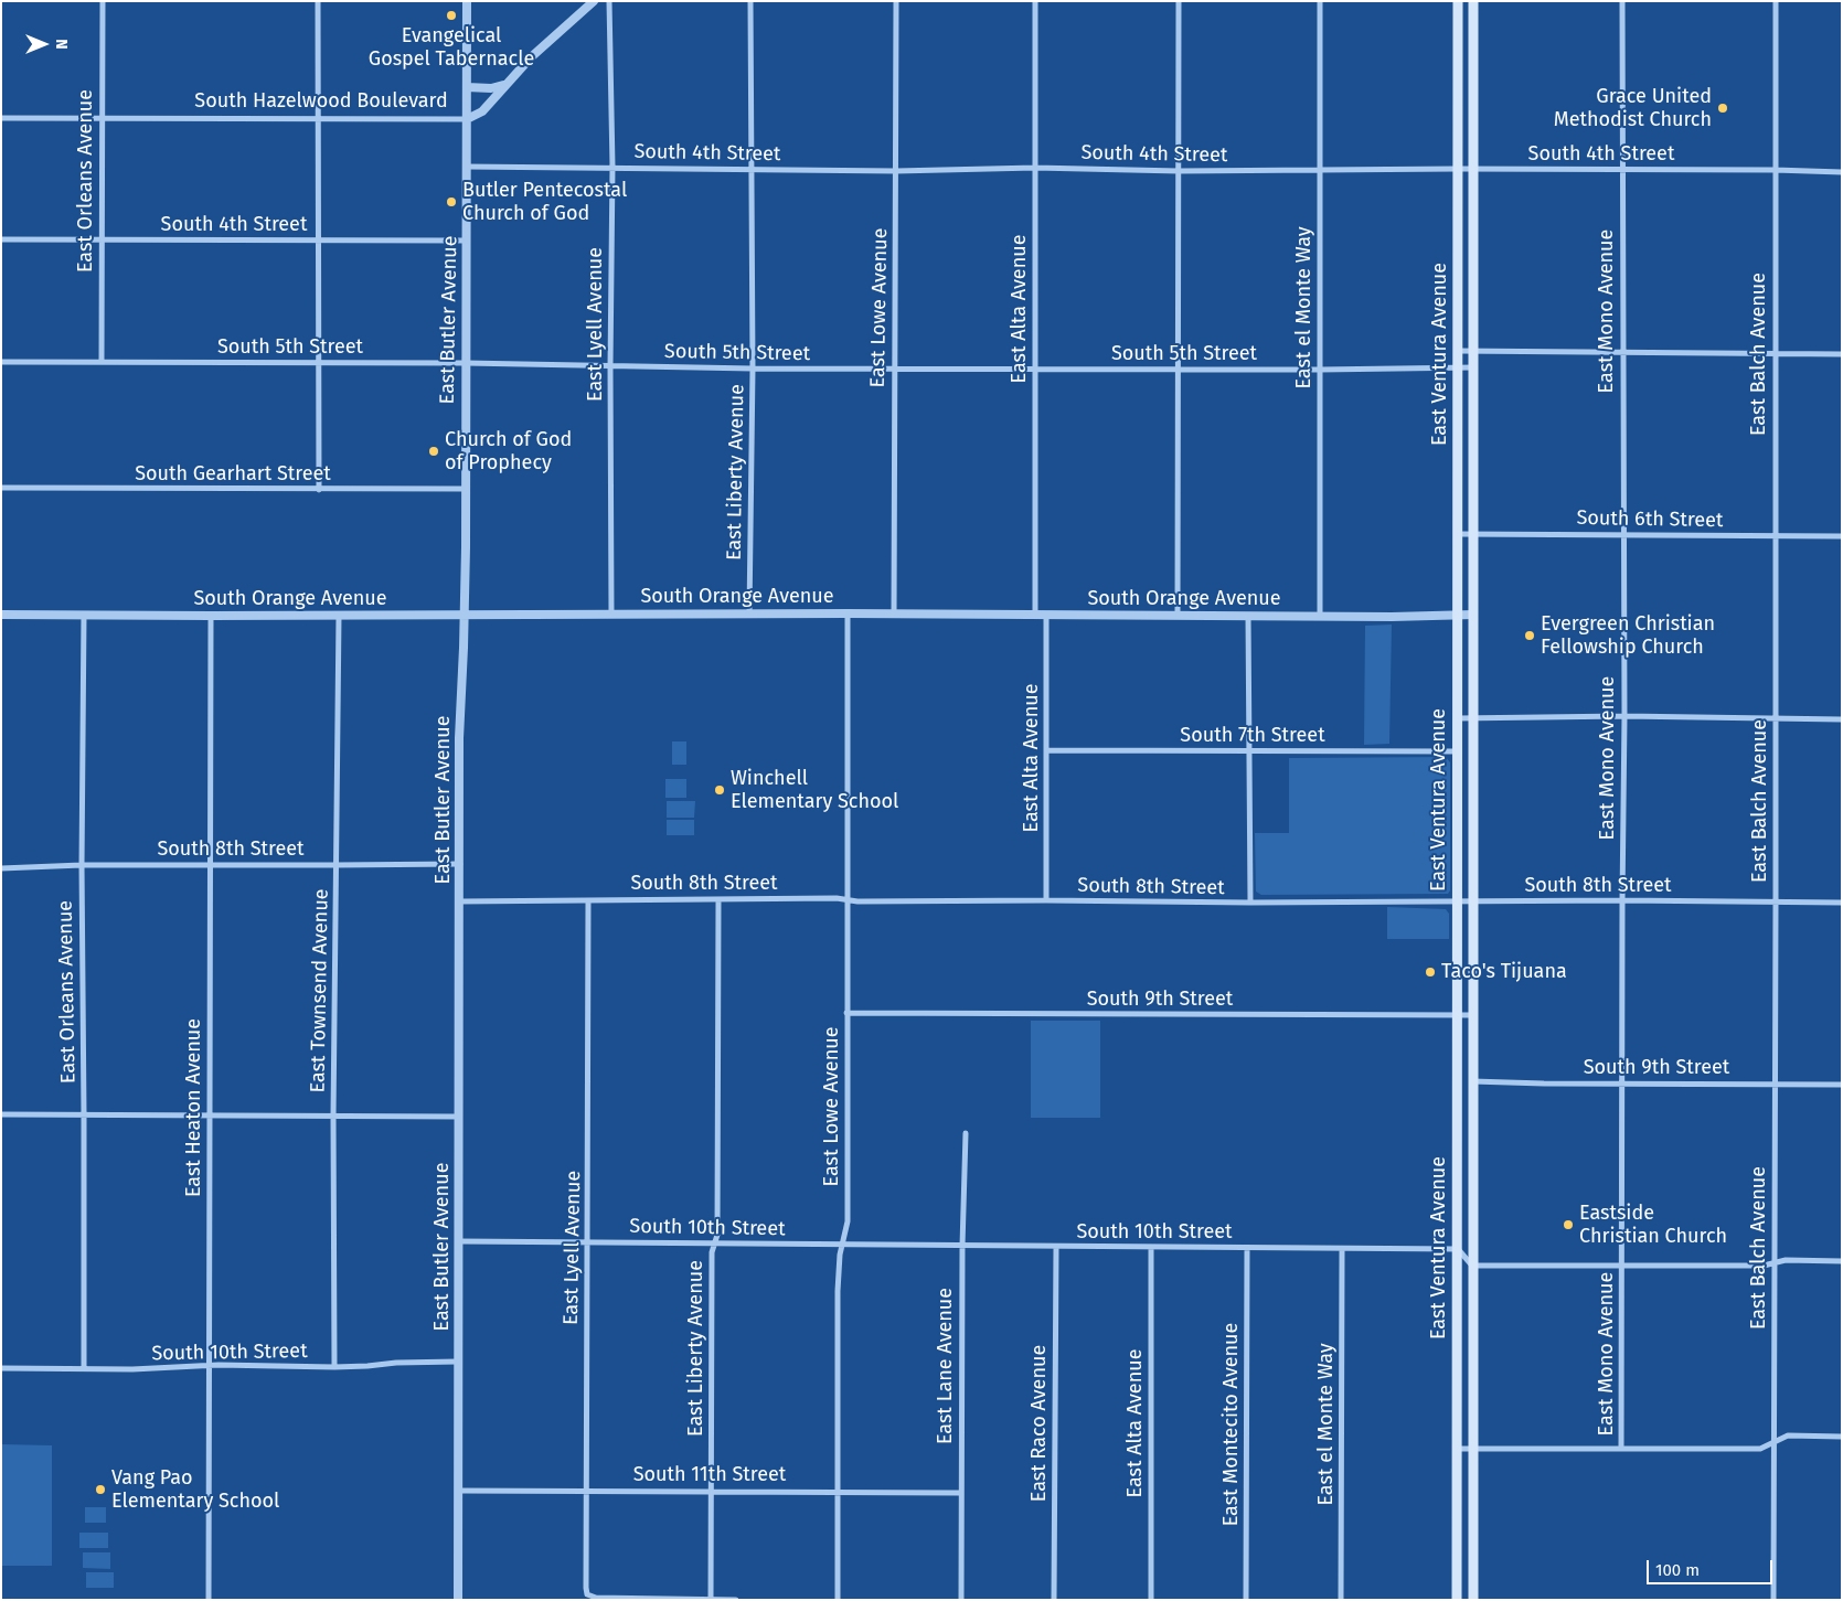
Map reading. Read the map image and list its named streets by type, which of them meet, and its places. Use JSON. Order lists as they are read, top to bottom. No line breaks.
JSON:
{"streets":{"main road":["East Ventura Avenue"],"street":["South Hazelwood Boulevard","South 4th Street","East Orleans Avenue","East Lowe Avenue","East el Monte Way","East Alta Avenue","East Mono Avenue","East Butler Avenue","East Lyell Avenue","South 5th Street","East Balch Avenue","East Liberty Avenue","South Gearhart Street","South 6th Street","South Orange Avenue","South 7th Street","South 8th Street","East Townsend Avenue","South 9th Street","East Heaton Avenue","South 10th Street","East Lane Avenue","East Raco Avenue","East Montecito Avenue","South 11th Street"]},"crossings":[["South Hazelwood Boulevard","East Orleans Avenue"],["South Hazelwood Boulevard","East Butler Avenue"],["South 4th Street","East Orleans Avenue"],["South 4th Street","East Lowe Avenue"],["South 4th Street","East el Monte Way"],["South 4th Street","East Alta Avenue"],["South 4th Street","East Mono Avenue"],["South 4th Street","East Butler Avenue"],["South 4th Street","East Lyell Avenue"],["South 4th Street","East Ventura Avenue"],["South 4th Street","East Balch Avenue"],["South 4th Street","East Liberty Avenue"],["East Orleans Avenue","South 5th Street"],["East Orleans Avenue","South Orange Avenue"],["East Orleans Avenue","South 8th Street"],["East Orleans Avenue","South 10th Street"],["East Lowe Avenue","South 5th Street"],["East Lowe Avenue","South Orange Avenue"],["East Lowe Avenue","South 8th Street"],["East Lowe Avenue","South 9th Street"],["East Lowe Avenue","South 10th Street"],["East Lowe Avenue","South 11th Street"],["East el Monte Way","South 5th Street"],["East el Monte Way","South Orange Avenue"],["East el Monte Way","South 10th Street"],["East Alta Avenue","South 5th Street"],["East Alta Avenue","South Orange Avenue"],["East Alta Avenue","South 7th Street"],["East Alta Avenue","South 8th Street"],["East Alta Avenue","South 10th Street"],["East Mono Avenue","South 6th Street"],["East Mono Avenue","South 8th Street"],["East Mono Avenue","South 9th Street"],["East Butler Avenue","South 5th Street"],["East Butler Avenue","South Gearhart Street"],["East Butler Avenue","South Orange Avenue"],["East Butler Avenue","South 8th Street"],["East Butler Avenue","South 10th Street"],["East Butler Avenue","South 11th Street"],["East Lyell Avenue","South 5th Street"],["East Lyell Avenue","East Liberty Avenue"],["East Lyell Avenue","South Orange Avenue"],["East Lyell Avenue","South 8th Street"],["East Lyell Avenue","South 10th Street"],["East Lyell Avenue","South 11th Street"],["South 5th Street","East Ventura Avenue"],["South 5th Street","East Liberty Avenue"],["East Ventura Avenue","South 6th Street"],["East Ventura Avenue","South Orange Avenue"],["East Ventura Avenue","South 7th Street"],["East Ventura Avenue","South 8th Street"],["East Ventura Avenue","South 9th Street"],["East Ventura Avenue","South 10th Street"],["East Balch Avenue","South 6th Street"],["East Balch Avenue","South 8th Street"],["East Balch Avenue","South 9th Street"],["East Liberty Avenue","South Orange Avenue"],["East Liberty Avenue","South 8th Street"],["East Liberty Avenue","South 10th Street"],["East Liberty Avenue","South 11th Street"],["South Orange Avenue","East Townsend Avenue"],["South Orange Avenue","East Heaton Avenue"],["South 8th Street","East Townsend Avenue"],["South 8th Street","East Heaton Avenue"],["East Townsend Avenue","South 10th Street"],["East Heaton Avenue","South 10th Street"],["South 10th Street","East Lane Avenue"],["South 10th Street","East Raco Avenue"],["South 10th Street","East Montecito Avenue"],["East Lane Avenue","South 11th Street"]],"places":["Evangelical Gospel Tabernacle","Grace United Methodist Church","Butler Pentecostal Church of God","Church of God of Prophecy","Evergreen Christian Fellowship Church","Winchell Elementary School","Taco's Tijuana","Eastside Christian Church","Vang Pao Elementary School"],"scale_bar":"100 m","north":"right"}
